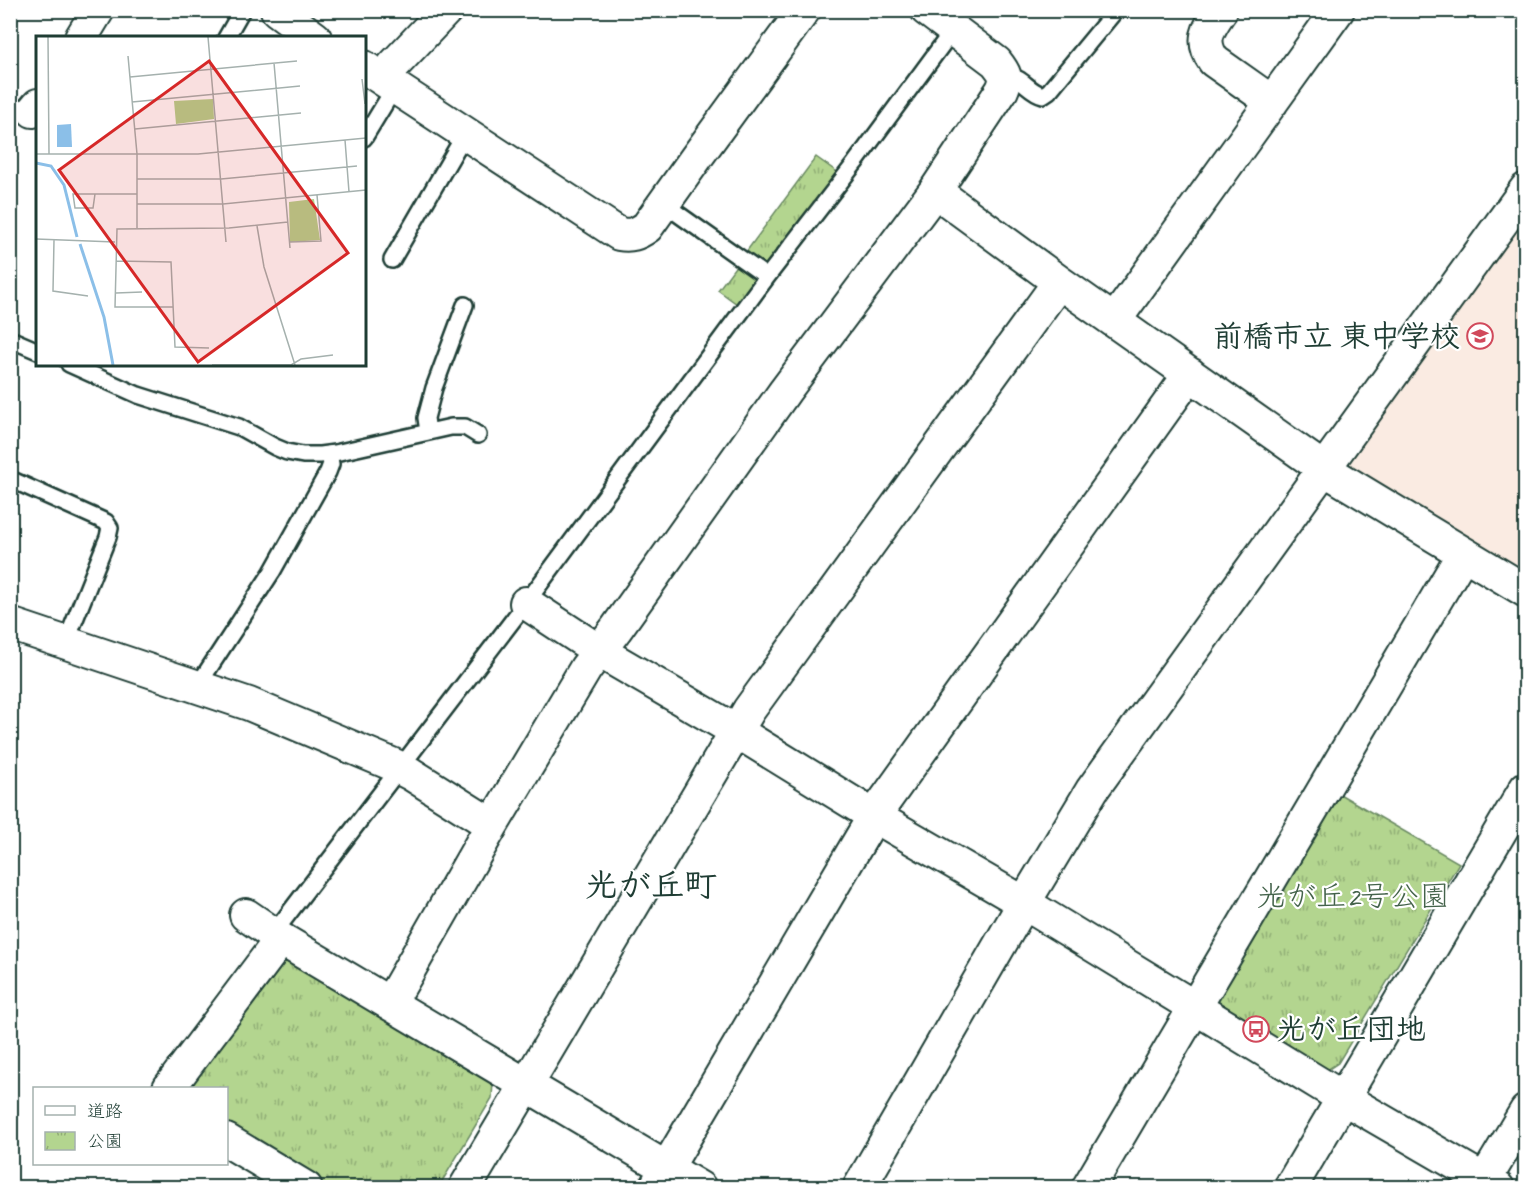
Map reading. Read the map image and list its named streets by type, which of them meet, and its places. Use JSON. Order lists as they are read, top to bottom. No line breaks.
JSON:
{"districts":["光が丘町"],"parks":["光が丘2号公園"],"places":{"school or university":["前橋市立 東中学校"],"bus stop":["光が丘団地"]},"legend":["道路","公園"]}
